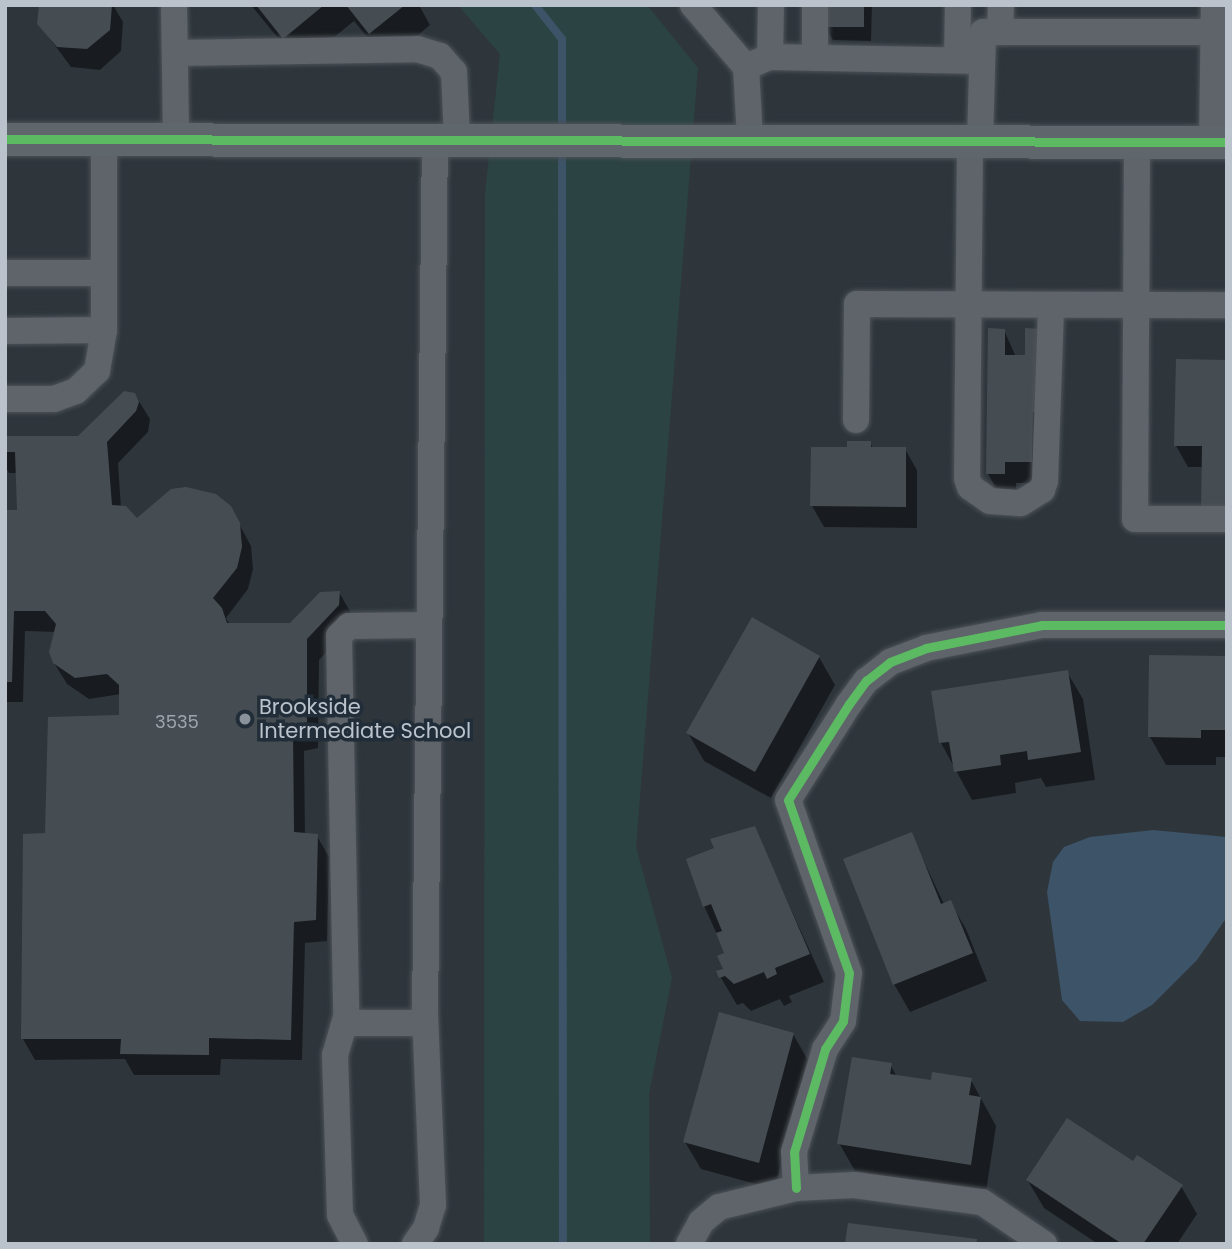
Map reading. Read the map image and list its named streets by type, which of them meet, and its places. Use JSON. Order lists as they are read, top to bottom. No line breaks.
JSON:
{"places":["Brookside Intermediate School"],"house_numbers":["3535"]}
